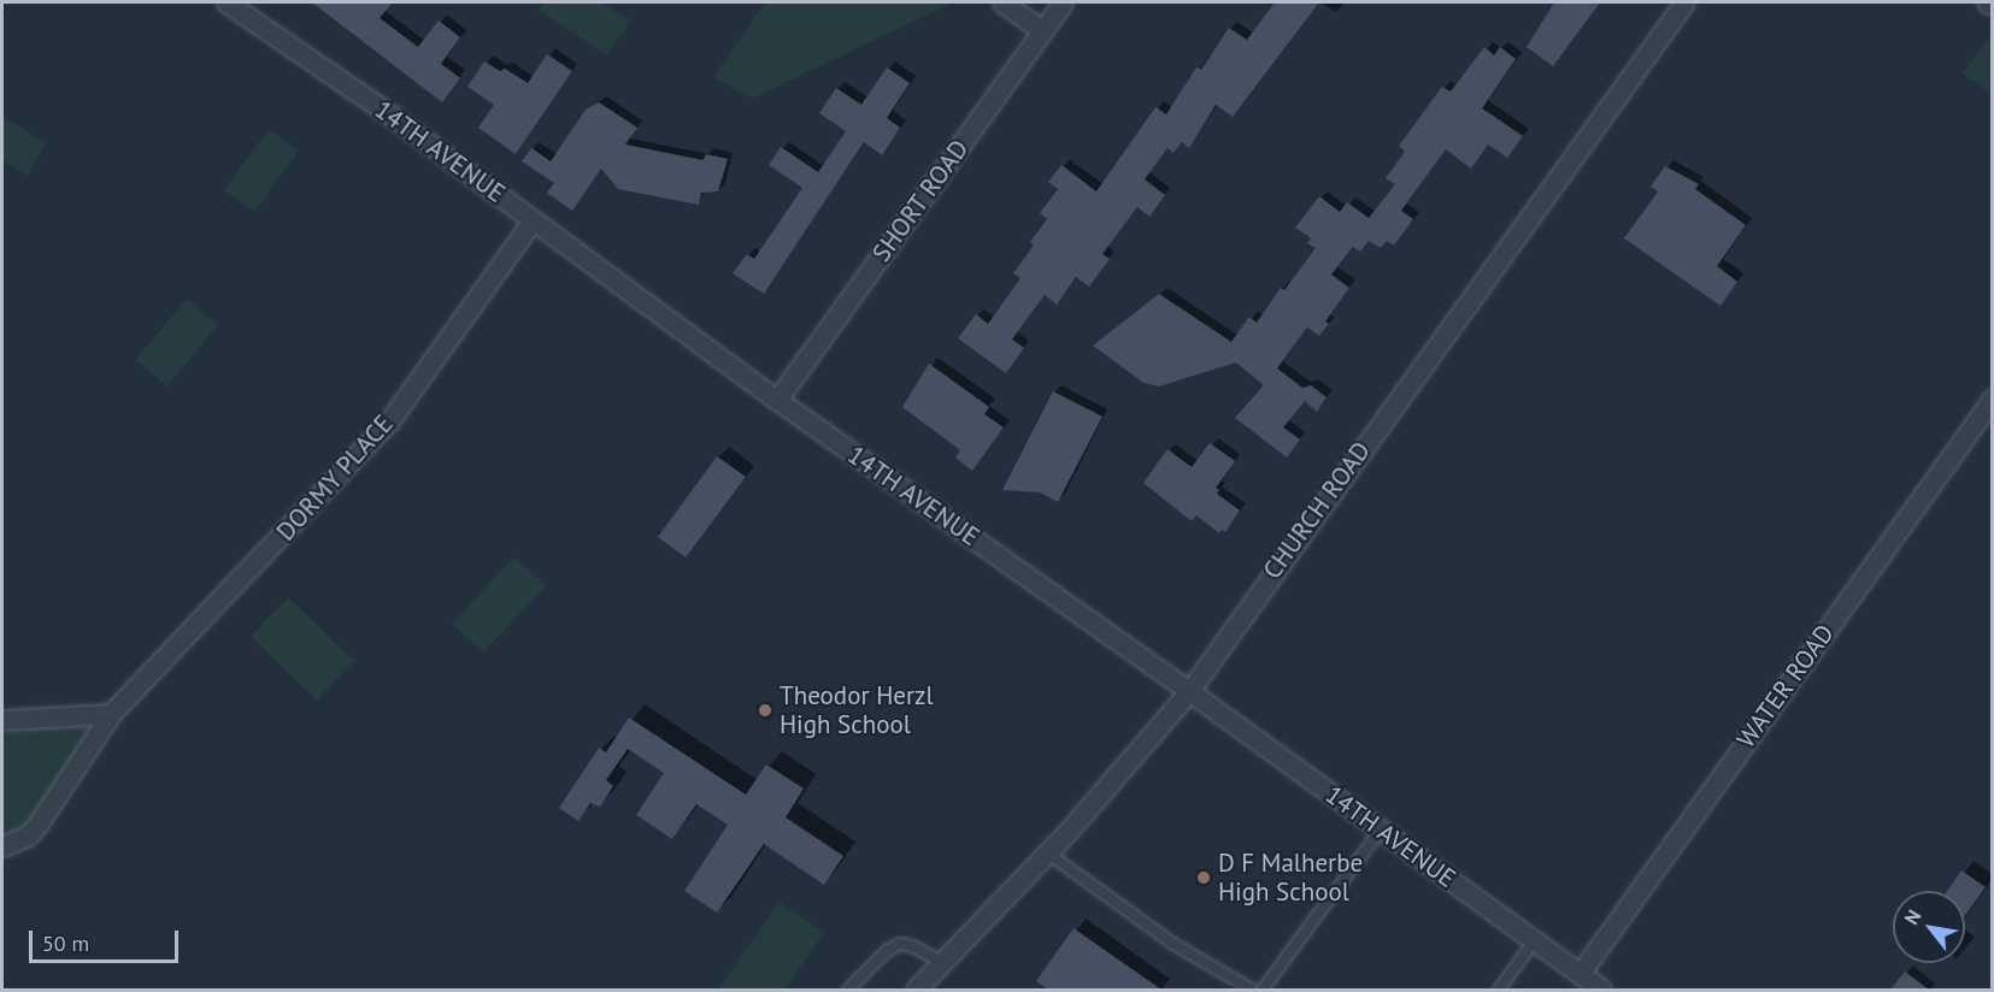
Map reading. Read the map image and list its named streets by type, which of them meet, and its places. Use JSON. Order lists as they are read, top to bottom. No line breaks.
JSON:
{"streets":{"street":["14TH AVENUE","SHORT ROAD","DORMY PLACE","CHURCH ROAD","WATER ROAD"]},"crossings":[["14TH AVENUE","SHORT ROAD"],["14TH AVENUE","DORMY PLACE"],["14TH AVENUE","CHURCH ROAD"],["14TH AVENUE","WATER ROAD"]],"places":["Theodor Herzl High School","D F Malherbe High School"],"scale_bar":"50 m","north":"top left"}
